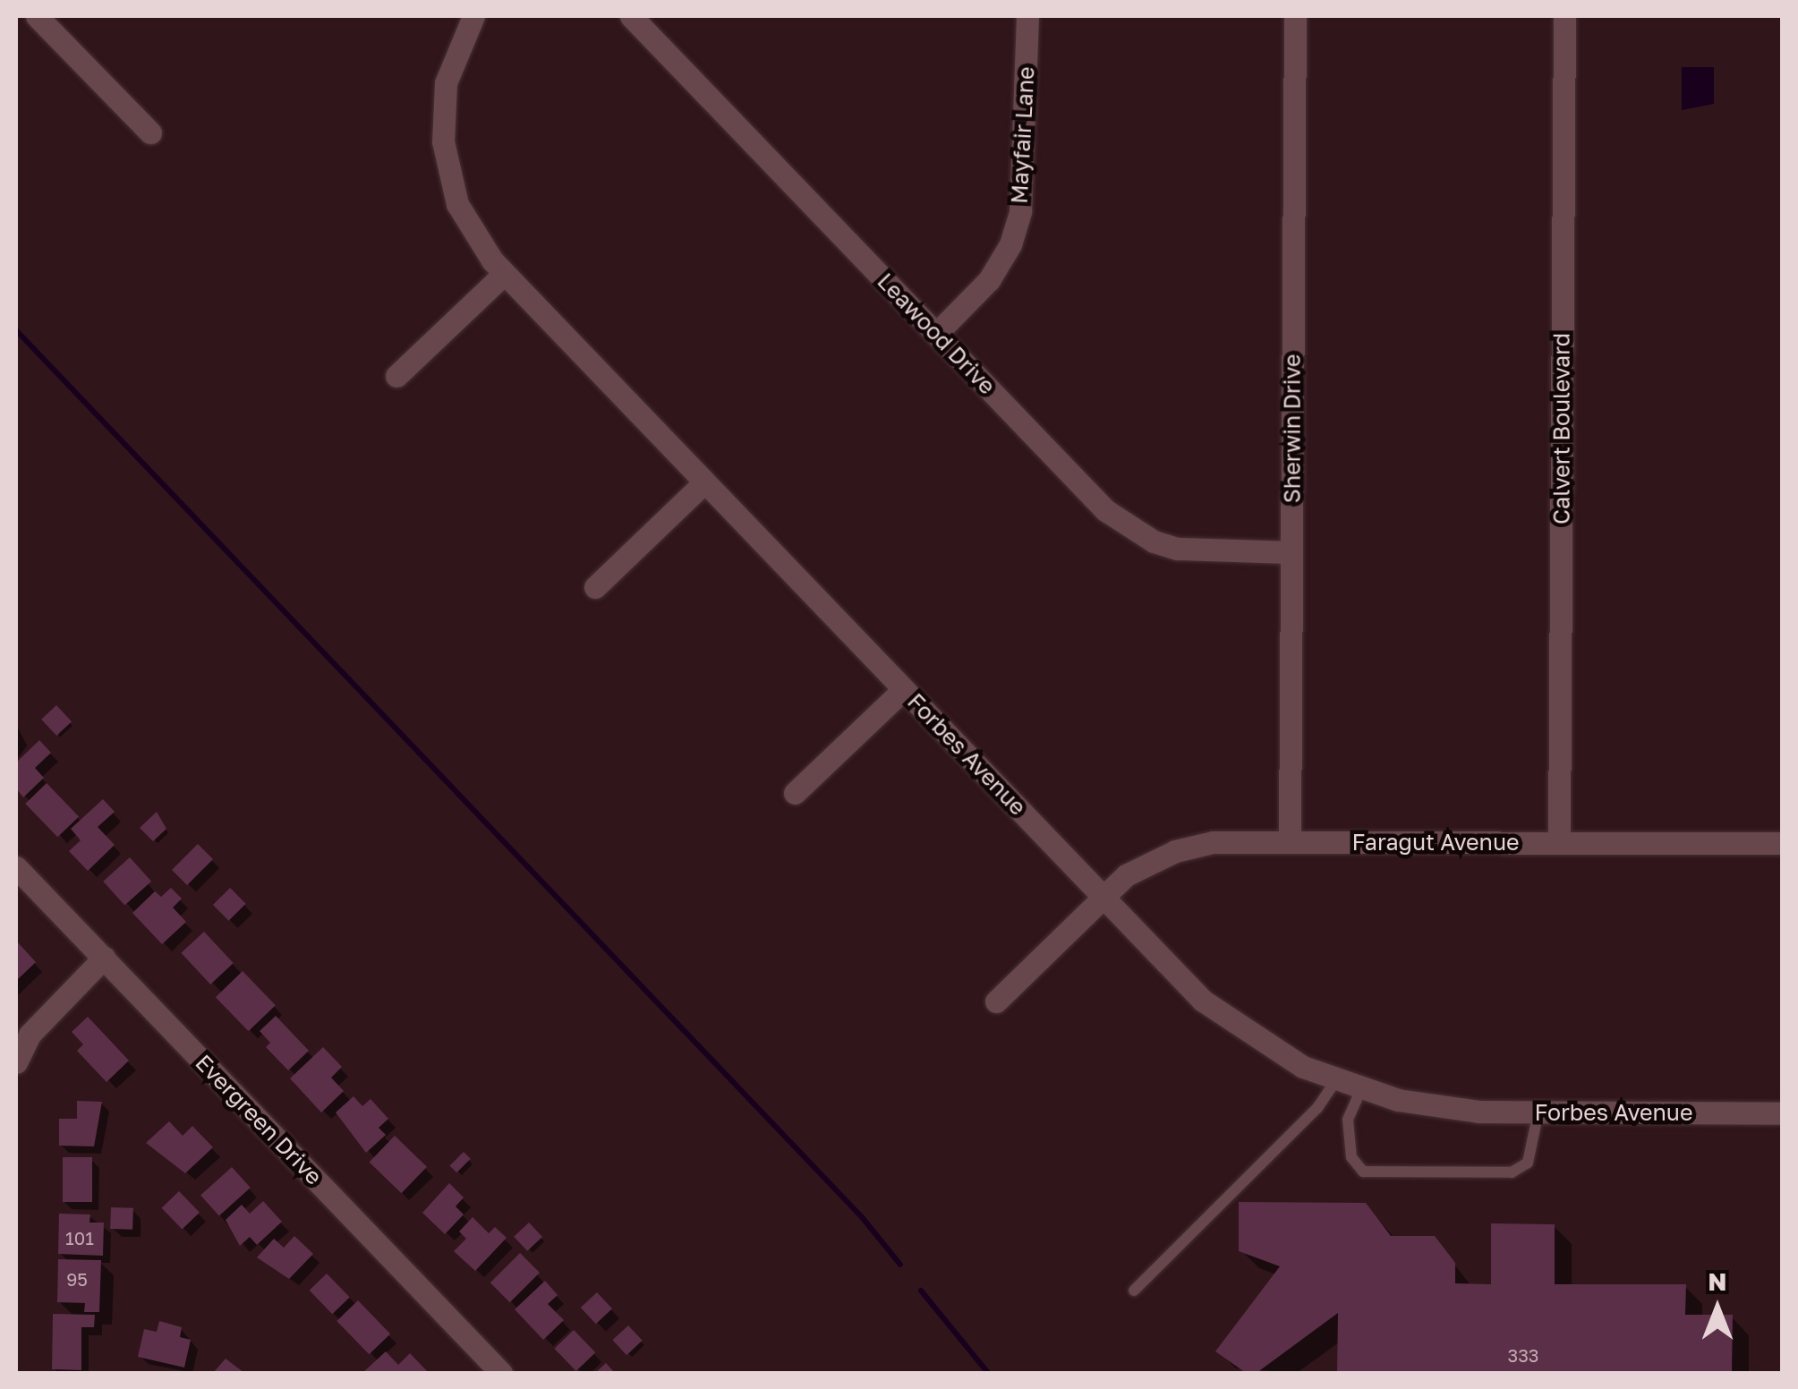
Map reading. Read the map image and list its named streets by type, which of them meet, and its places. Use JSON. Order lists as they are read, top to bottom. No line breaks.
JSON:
{"streets":{"street":["Mayfair Lane","Leawood Drive","Sherwin Drive","Calvert Boulevard","Forbes Avenue","Faragut Avenue","Evergreen Drive"]},"crossings":[["Mayfair Lane","Leawood Drive"],["Leawood Drive","Sherwin Drive"],["Sherwin Drive","Faragut Avenue"],["Calvert Boulevard","Faragut Avenue"],["Forbes Avenue","Faragut Avenue"]],"house_numbers":["101","95","333"],"north":"top"}
